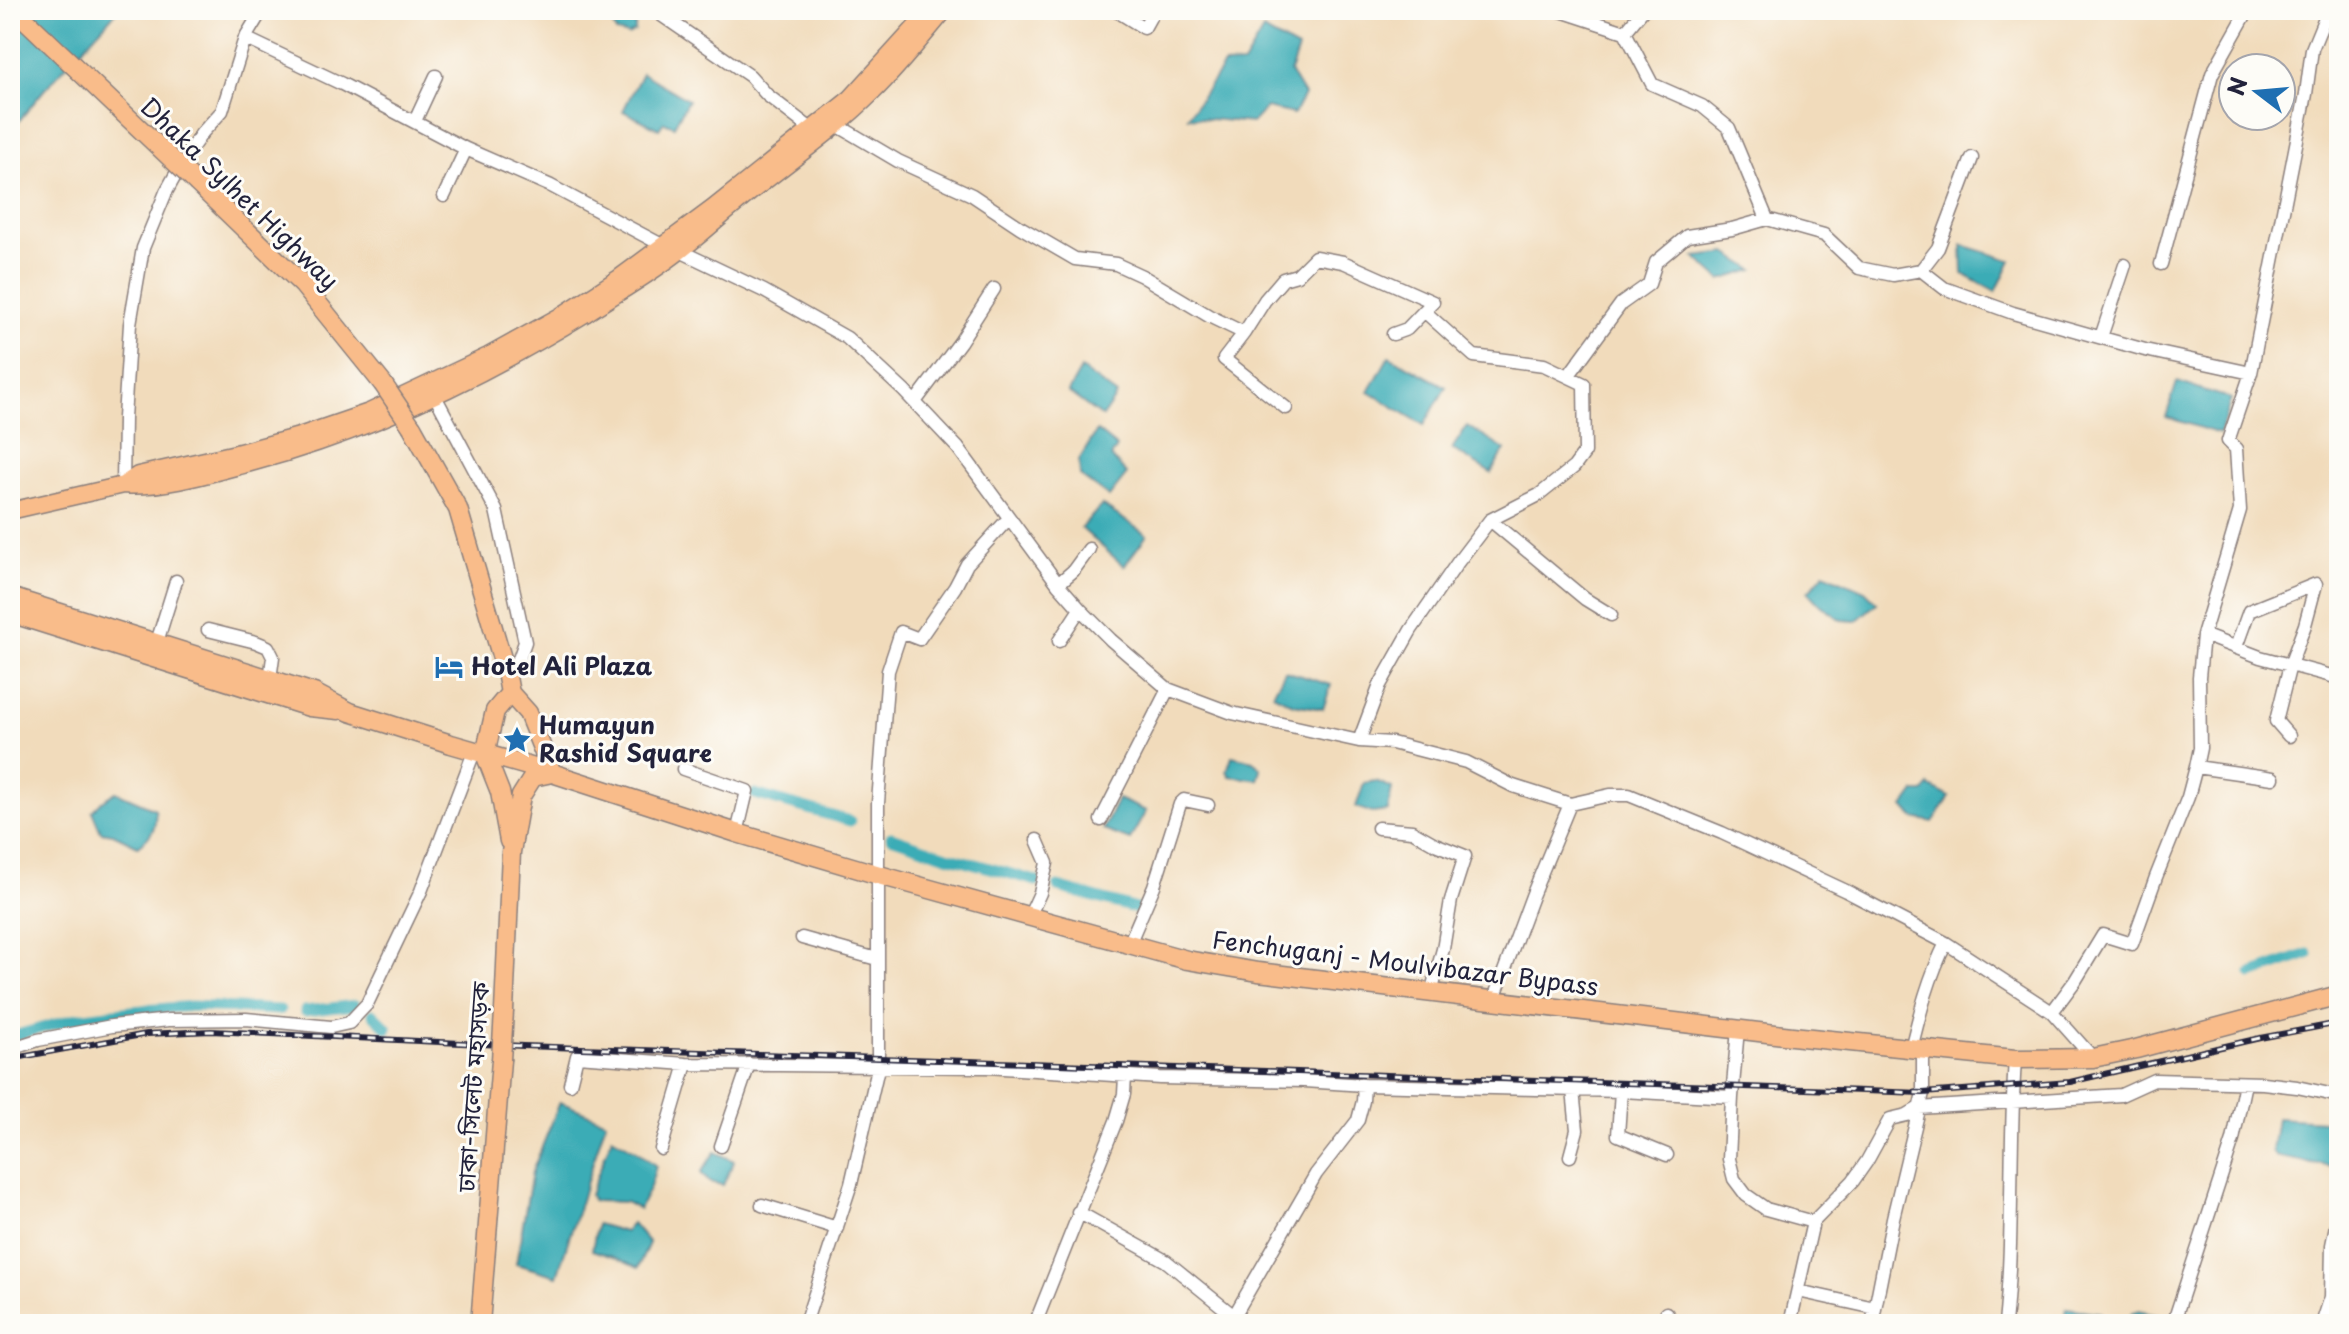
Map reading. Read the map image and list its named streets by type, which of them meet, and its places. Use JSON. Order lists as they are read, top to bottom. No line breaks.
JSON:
{"streets":{"highway":["Dhaka Sylhet Highway","Fenchuganj - Moulvibazar Bypass","ঢাকা-সিলেট মহাসড়ক"]},"crossings":[["Fenchuganj - Moulvibazar Bypass","ঢাকা-সিলেট মহাসড়ক"]],"places":{"hotel":["Hotel Ali Plaza"],"place":["Humayun Rashid Square"]},"north":"left"}
